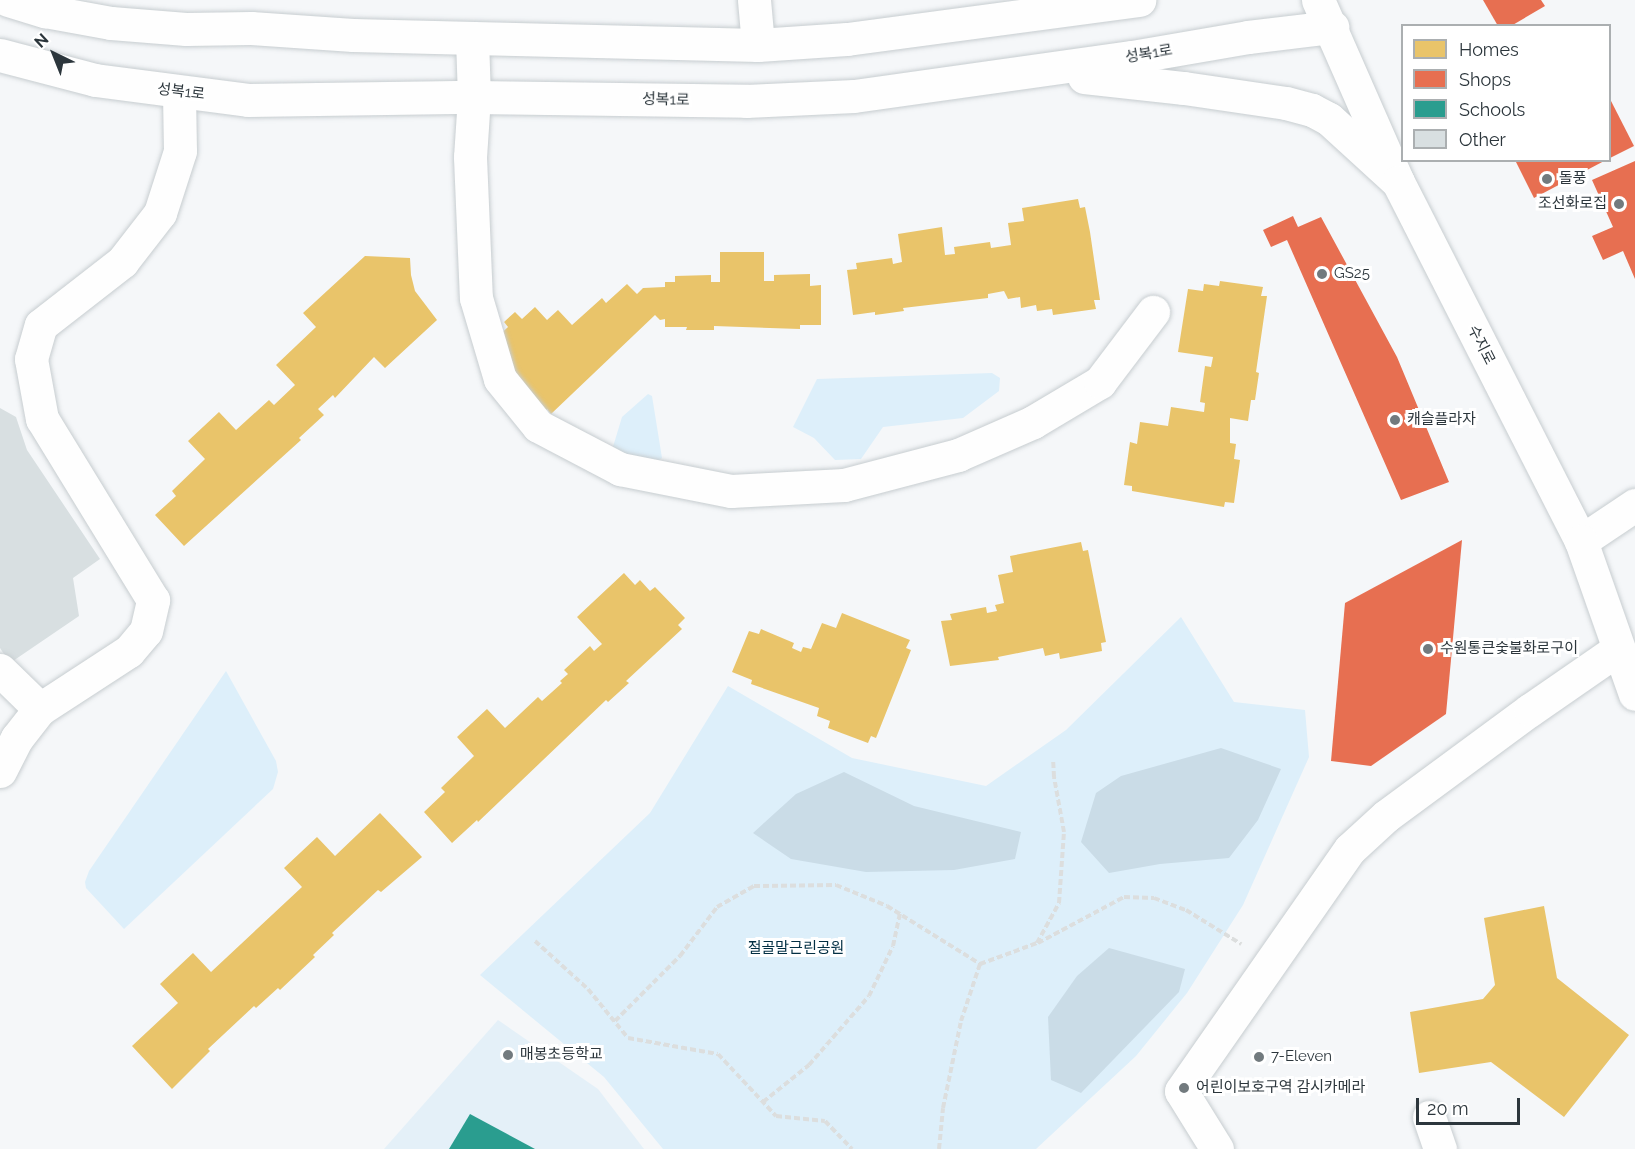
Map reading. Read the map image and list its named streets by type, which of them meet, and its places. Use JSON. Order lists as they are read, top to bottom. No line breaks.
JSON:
{"streets":{"street":["성복1로","수지로"]},"crossings":[["성복1로","수지로"]],"parks":["절골말근린공원"],"places":["돌풍","조선화로집","GS25","캐슬플라자","수원통큰숯불화로구이","매봉초등학교","7-Eleven","어린이보호구역 감시카메라"],"legend":["Homes","Shops","Schools","Other"],"scale_bar":"20 m","north":"top left"}
